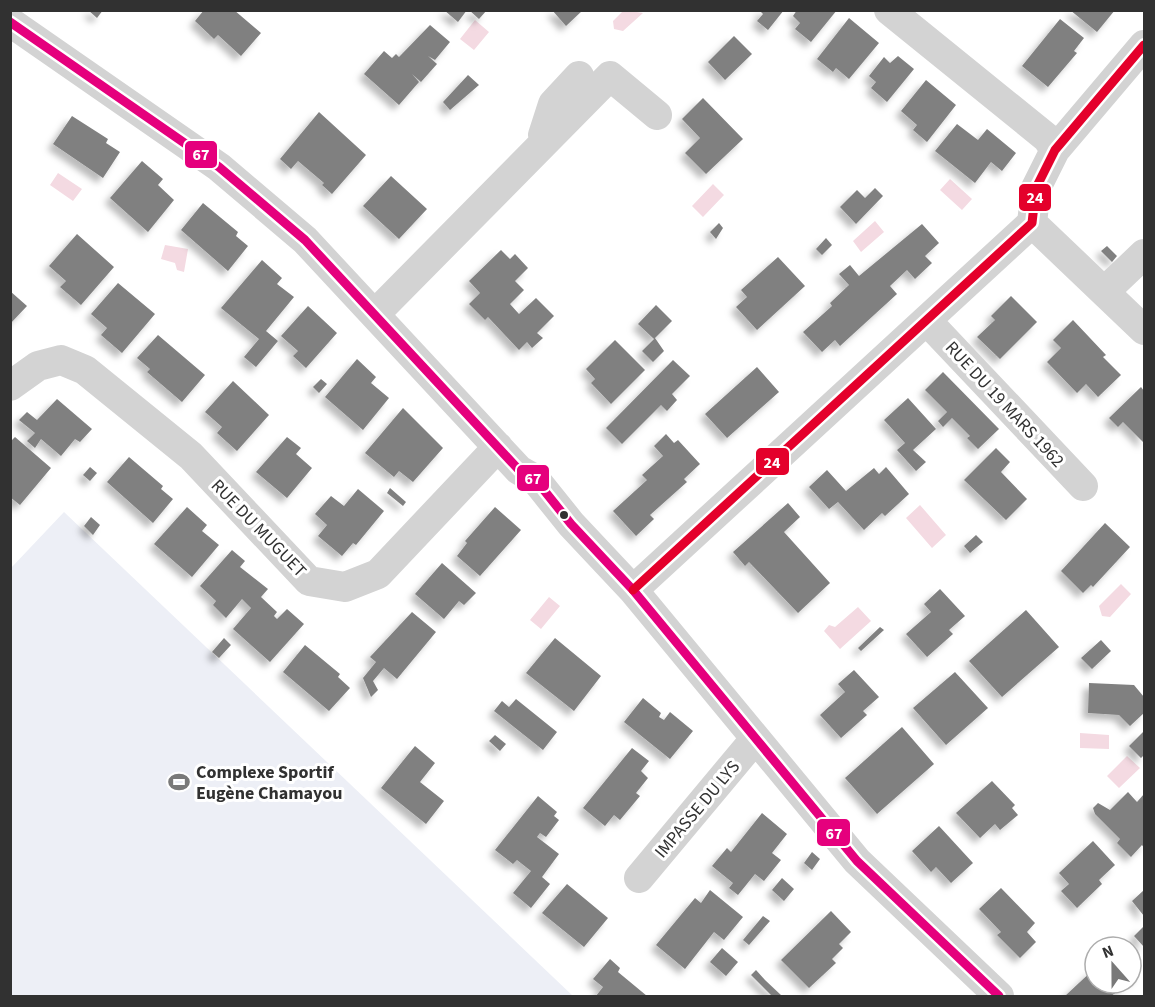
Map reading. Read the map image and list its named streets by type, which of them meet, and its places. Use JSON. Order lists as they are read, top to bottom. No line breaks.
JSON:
{"streets":{"street":["RUE DU 19 MARS 1962","RUE DU MUGUET","IMPASSE DU LYS"]},"places":{"sports":["Complexe Sportif Eugène Chamayou"]},"lines":["transit line 67","transit line 24"],"north":"top"}
